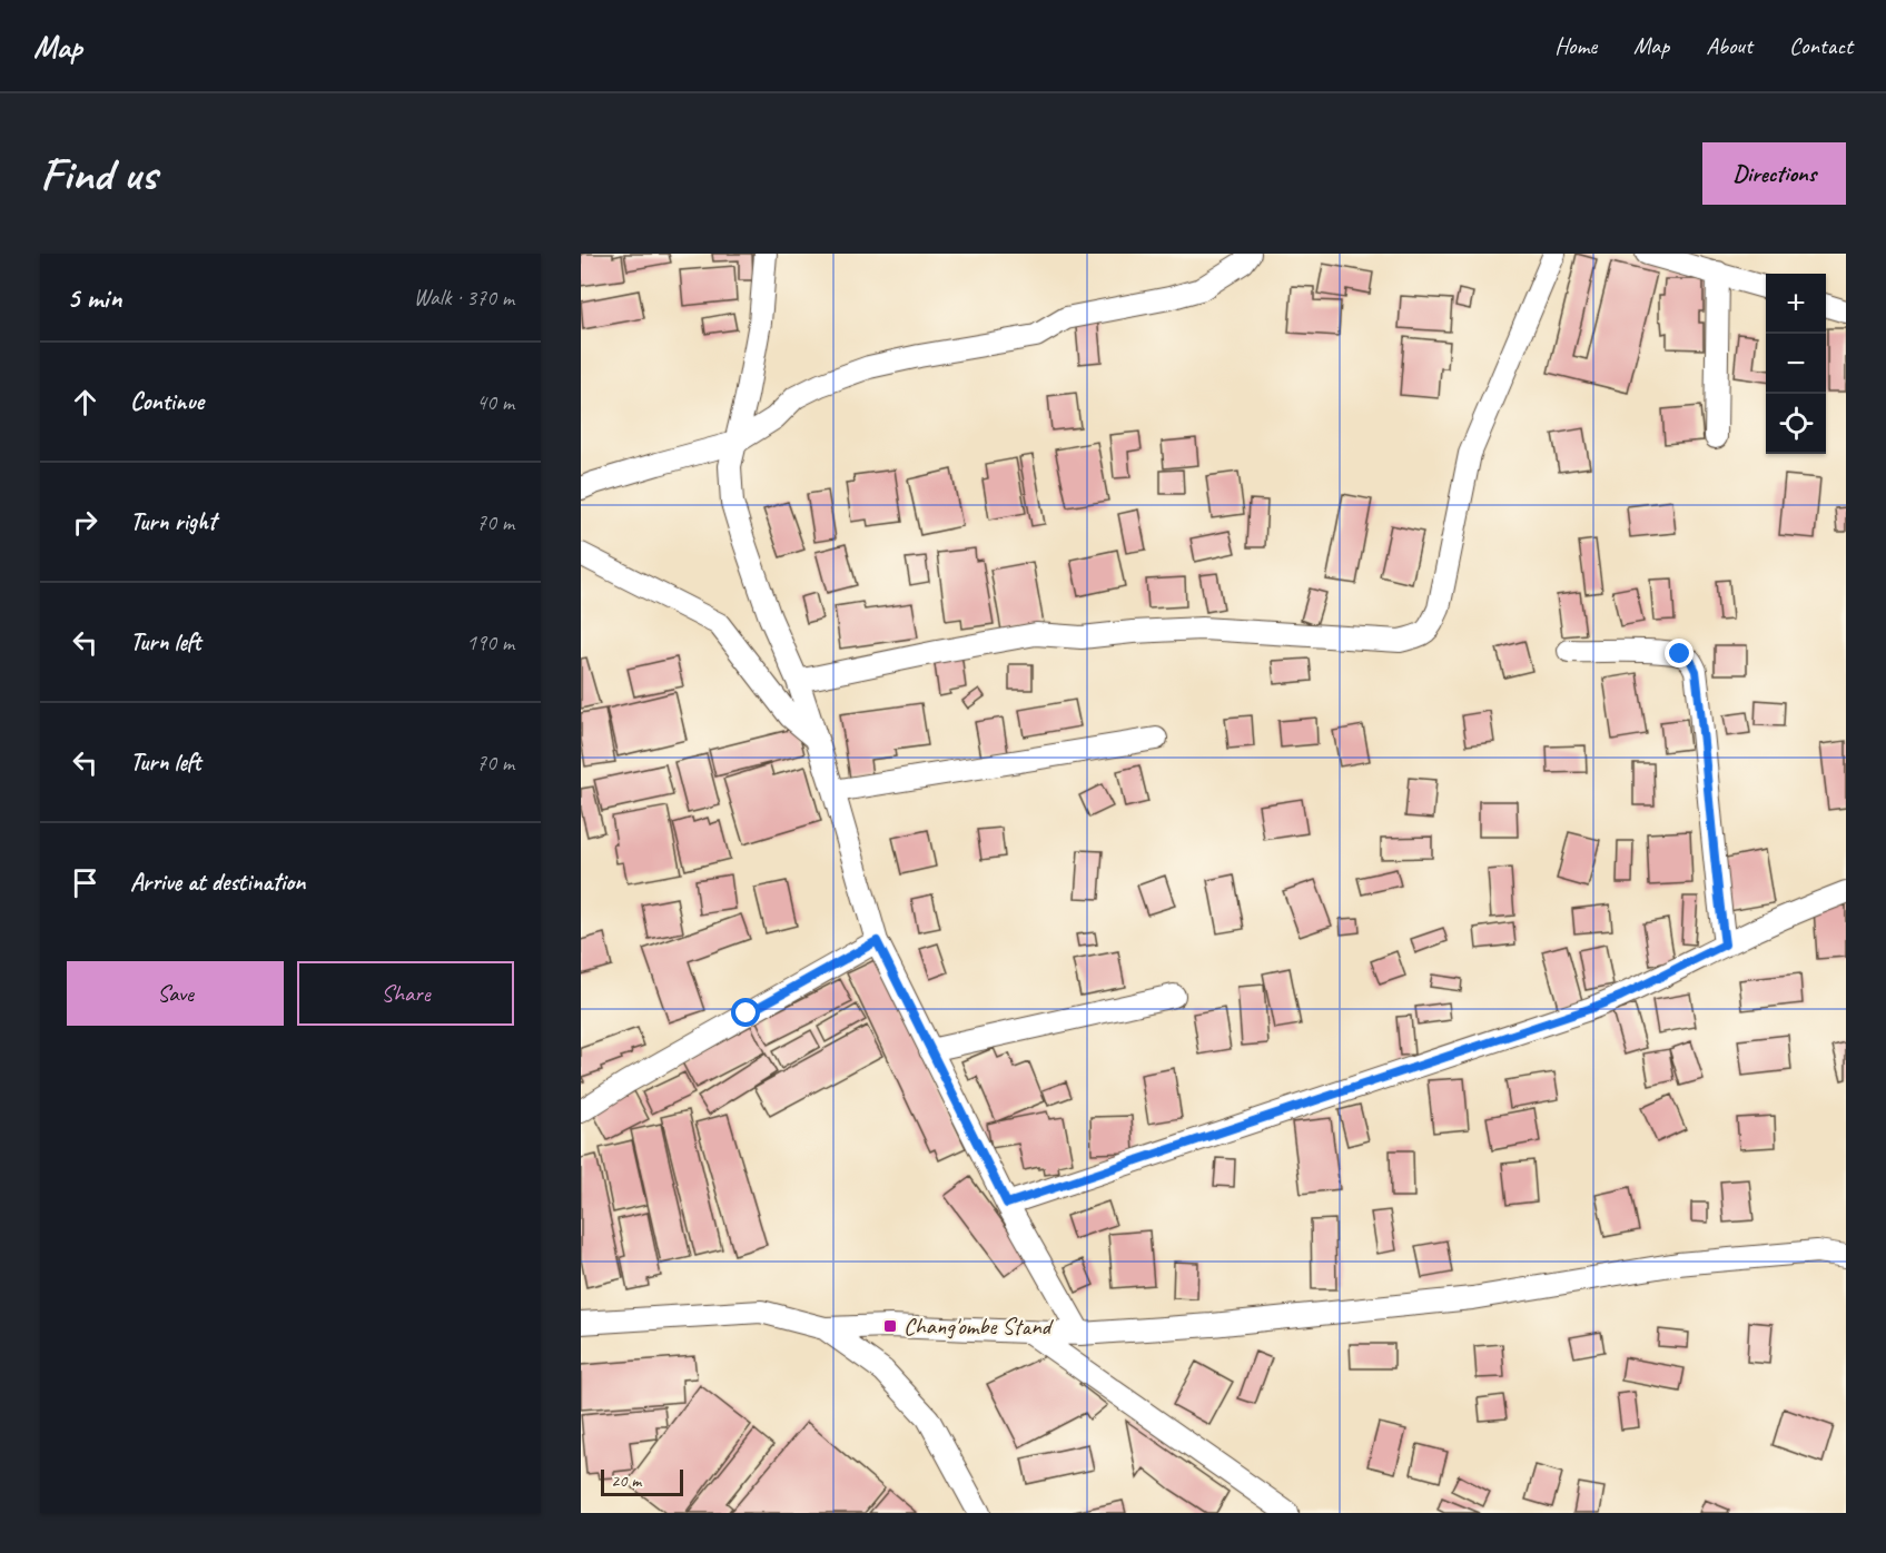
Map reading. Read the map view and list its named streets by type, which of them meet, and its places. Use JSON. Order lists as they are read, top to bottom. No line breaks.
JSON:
{"places":{"transit":["Chang'ombe Stand"]},"scale_bar":"20 m","page":{"header":"Map","nav":["Home","Map","About","Contact"],"buttons":["Directions",["Save","Share"]],"title":"Find us","heading":["5 min","Walk · 370 m"],"map_buttons":["+","−"],"list":[["Continue","40 m"],["Turn right","70 m"],["Turn left","190 m"],["Turn left","70 m"],"Arrive at destination"],"scale":"20 m"}}
